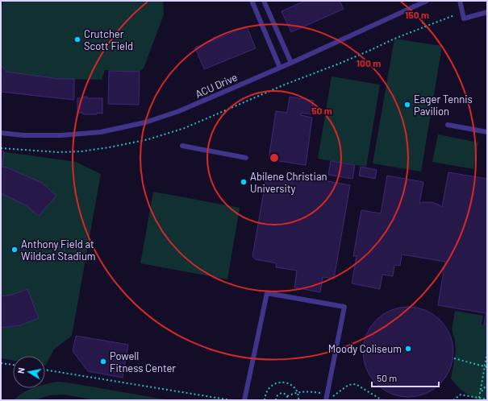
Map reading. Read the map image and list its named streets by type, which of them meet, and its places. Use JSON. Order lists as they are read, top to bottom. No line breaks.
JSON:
{"streets":{"lane":["ACU Drive"]},"places":["Crutcher Scott Field","Eager Tennis Pavilion","Abilene Christian University","Anthony Field at Wildcat Stadium","Moody Coliseum","Powell Fitness Center"],"scale_bar":"50 m","north":"left","rings":["150 m","100 m","50 m"]}
